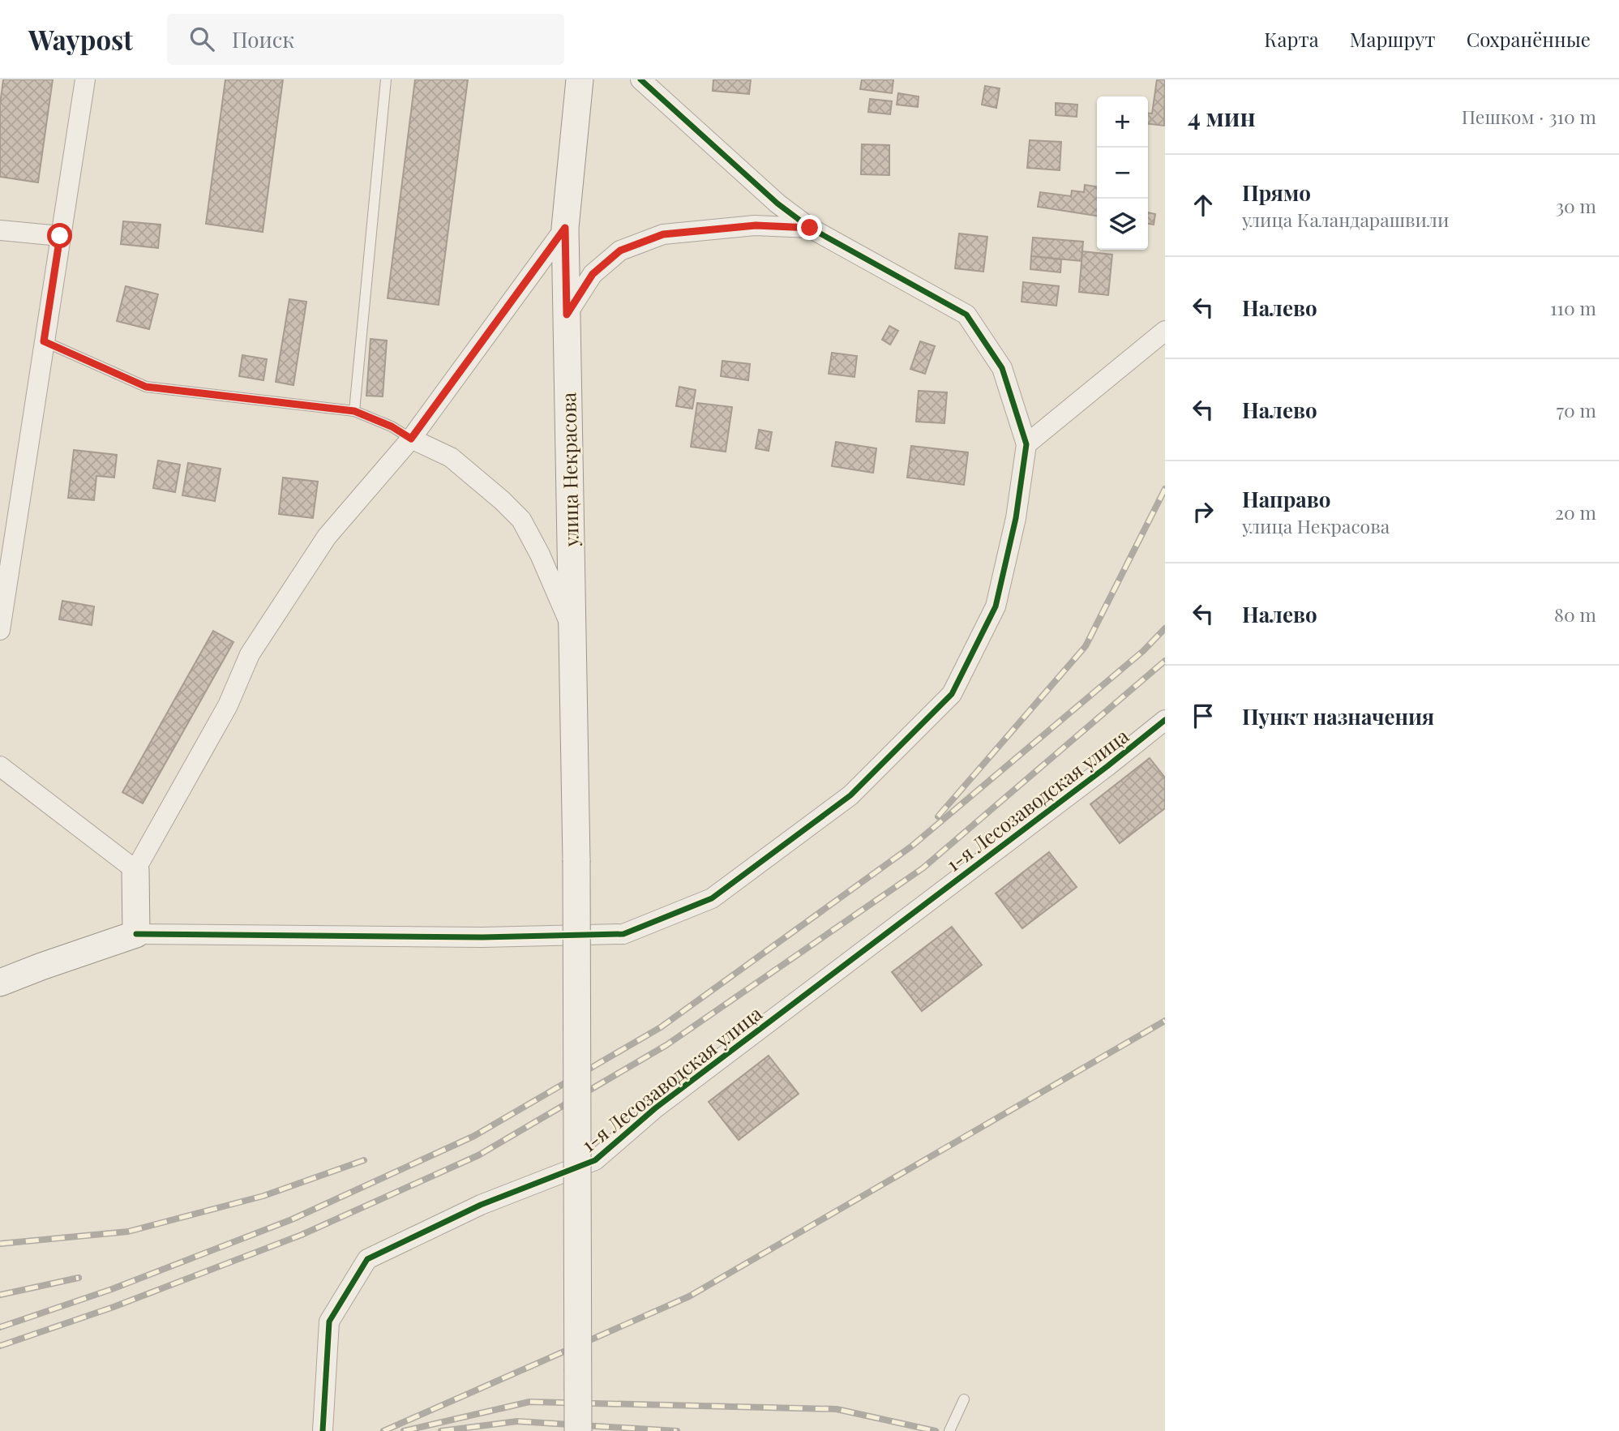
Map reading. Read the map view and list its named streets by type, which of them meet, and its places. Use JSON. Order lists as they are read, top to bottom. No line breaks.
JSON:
{"streets":{"main road":["улица Некрасова"],"street":["1-я Лесозаводская улица"]},"page":{"header":"Waypost","search":"Поиск","nav":["Карта","Маршрут","Сохранённые"],"heading":["4 мин","Пешком · 310 m"],"map_buttons":["+","−"],"list":[["Прямо","улица Каландарашвили","30 m"],["Налево","110 m"],["Налево","70 m"],["Направо","улица Некрасова","20 m"],["Налево","80 m"],"Пункт назначения"]}}
